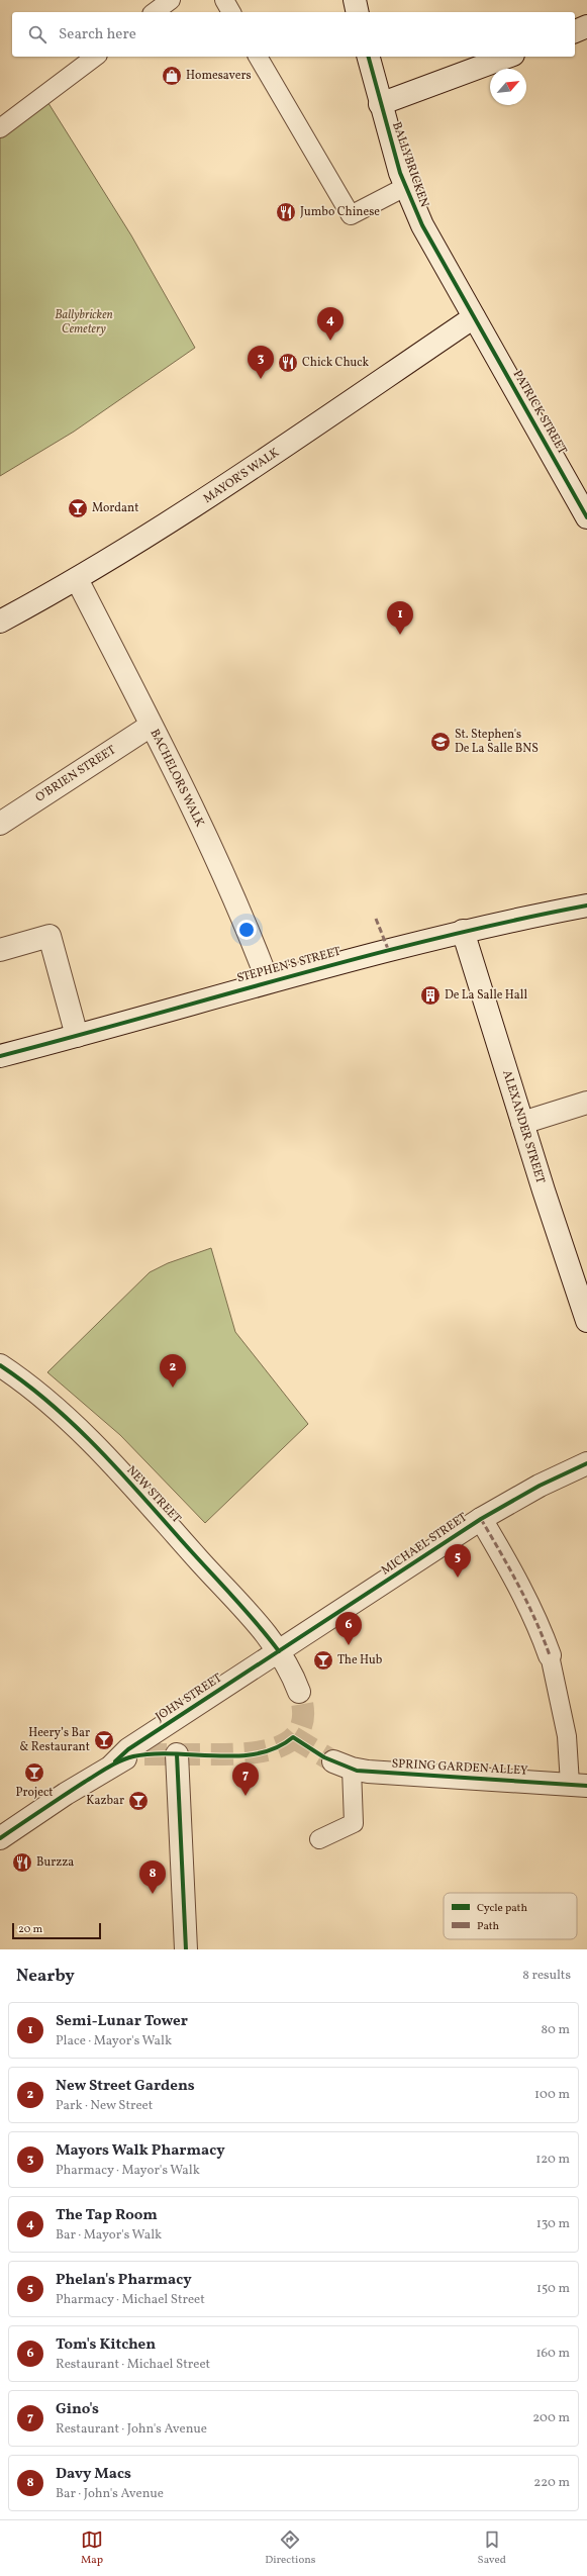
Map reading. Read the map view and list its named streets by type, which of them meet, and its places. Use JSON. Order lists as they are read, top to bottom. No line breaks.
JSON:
{"streets":{"street":["BALLYBRICKEN","PATRICK STREET","MAYOR'S WALK","O'BRIEN STREET","BACHELORS WALK","STEPHEN'S STREET","ALEXANDER STREET","NEW STREET","MICHAEL STREET","JOHN STREET","SPRING GARDEN ALLEY"]},"crossings":[["BALLYBRICKEN","PATRICK STREET"],["BALLYBRICKEN","MAYOR'S WALK"],["PATRICK STREET","MAYOR'S WALK"],["MAYOR'S WALK","BACHELORS WALK"],["O'BRIEN STREET","BACHELORS WALK"],["BACHELORS WALK","STEPHEN'S STREET"],["STEPHEN'S STREET","ALEXANDER STREET"],["NEW STREET","MICHAEL STREET"],["NEW STREET","JOHN STREET"],["MICHAEL STREET","JOHN STREET"]],"parks":["Ballybricken Cemetery"],"places":{"shop":["Homesavers"],"restaurant":["Jumbo Chinese","Chick Chuck","Burzza"],"bar":["Mordant","The Hub","Heery’s Bar & Restaurant","Project","Kazbar"],"school or university":["St. Stephen's De La Salle BNS"],"building":["De La Salle Hall"]},"legend":["Cycle path","Path"],"scale_bar":"20 m","north":"top right","page":{"search":"Search here","pins":["4","3","1","2","5","6","7","8"],"scale":"20 m","heading":["Nearby","8 results"],"list":[{"mark":"1","name":"Semi-Lunar Tower","note":"Place · Mayor's Walk","value":"80 m"},{"mark":"2","name":"New Street Gardens","note":"Park · New Street","value":"100 m"},{"mark":"3","name":"Mayors Walk Pharmacy","note":"Pharmacy · Mayor's Walk","value":"120 m"},{"mark":"4","name":"The Tap Room","note":"Bar · Mayor's Walk","value":"130 m"},{"mark":"5","name":"Phelan's Pharmacy","note":"Pharmacy · Michael Street","value":"150 m"},{"mark":"6","name":"Tom's Kitchen","note":"Restaurant · Michael Street","value":"160 m"},{"mark":"7","name":"Gino's","note":"Restaurant · John's Avenue","value":"200 m"},{"mark":"8","name":"Davy Macs","note":"Bar · John's Avenue","value":"220 m"}],"nav":["Map","Directions","Saved"]}}
